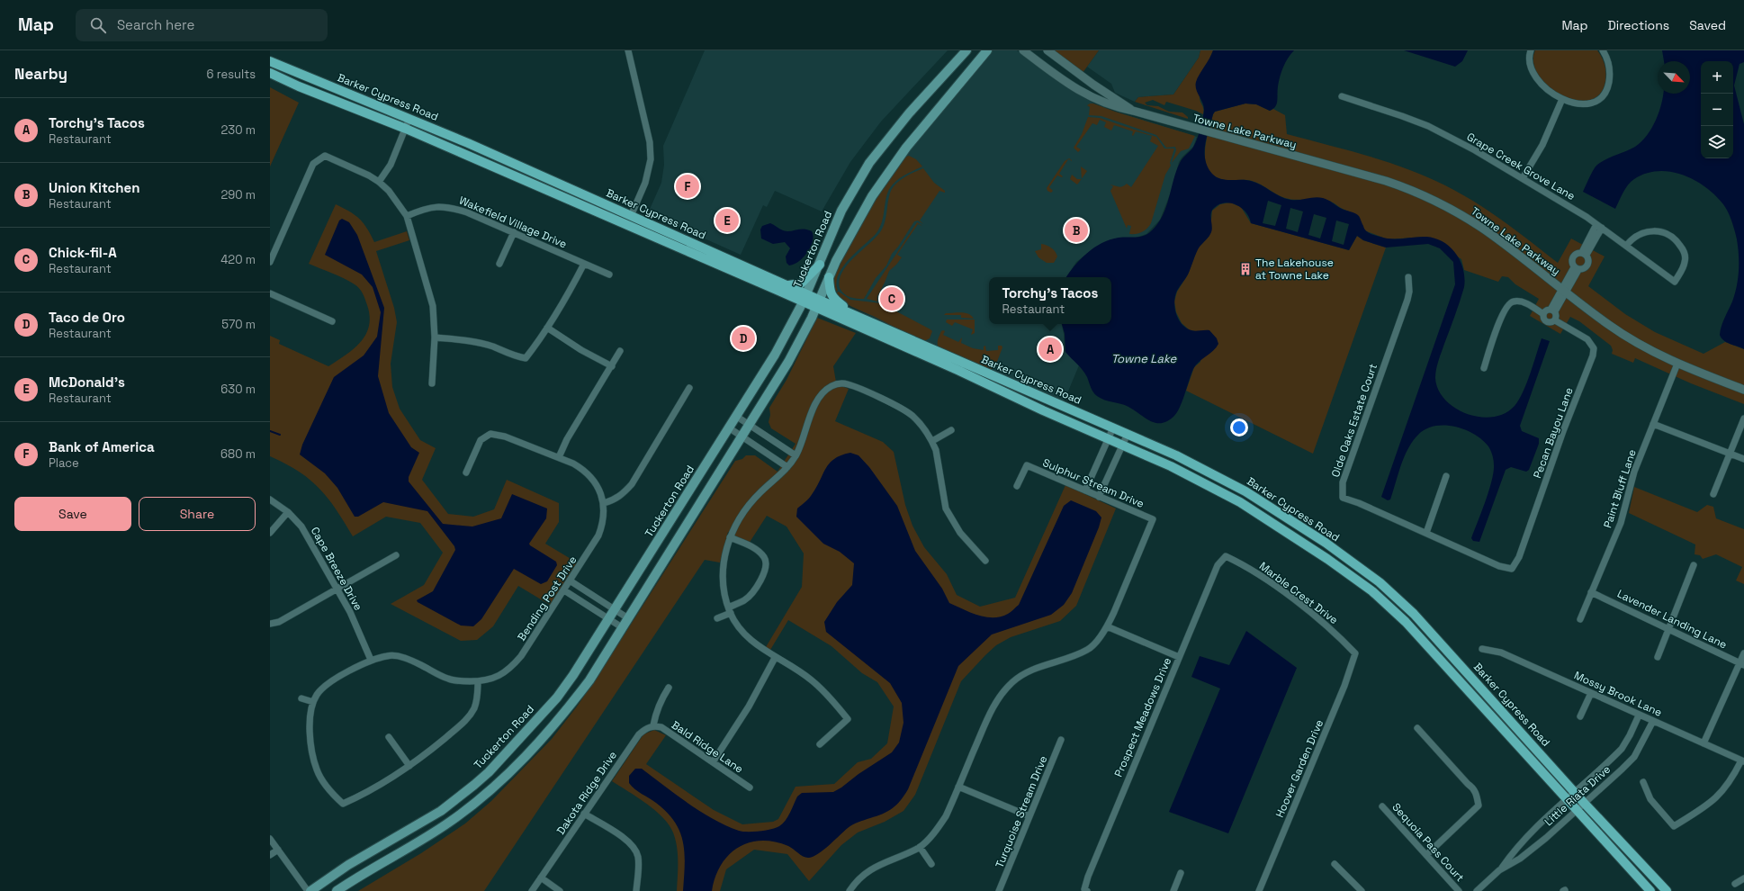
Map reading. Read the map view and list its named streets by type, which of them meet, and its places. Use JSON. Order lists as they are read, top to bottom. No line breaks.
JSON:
{"streets":{"main road":["Barker Cypress Road","Tuckerton Road"],"street":["Towne Lake Parkway","Grape Creek Grove Lane","Wakefield Village Drive","Olde Oaks Estate Court","Pecan Bayou Lane","Sulphur Stream Drive","Paint Bluff Lane","Cape Breeze Drive","Marble Crest Drive","Bending Post Drive","Lavender Landing Lane","Mossy Brook Lane","Prospect Meadows Drive","Bald Ridge Lane","Hoover Garden Drive","Dakota Ridge Drive","Little Riata Drive","Turquoise Stream Drive","Sequoia Pass Court"]},"crossings":[["Barker Cypress Road","Tuckerton Road"],["Barker Cypress Road","Little Riata Drive"],["Towne Lake Parkway","Paint Bluff Lane"],["Olde Oaks Estate Court","Pecan Bayou Lane"],["Paint Bluff Lane","Lavender Landing Lane"],["Cape Breeze Drive","Bending Post Drive"],["Marble Crest Drive","Prospect Meadows Drive"],["Marble Crest Drive","Hoover Garden Drive"],["Mossy Brook Lane","Little Riata Drive"],["Bald Ridge Lane","Dakota Ridge Drive"]],"water":["Towne Lake"],"places":{"building":["The Lakehouse at Towne Lake"]},"north":"bottom right","page":{"header":"Map","search":"Search here","nav":["Map","Directions","Saved"],"heading":["Nearby","6 results"],"map_buttons":["+","−"],"list":[{"mark":"A","name":"Torchy's Tacos","note":"Restaurant","value":"230 m"},{"mark":"B","name":"Union Kitchen","note":"Restaurant","value":"290 m"},{"mark":"C","name":"Chick-fil-A","note":"Restaurant","value":"420 m"},{"mark":"D","name":"Taco de Oro","note":"Restaurant","value":"570 m"},{"mark":"E","name":"McDonald's","note":"Restaurant","value":"630 m"},{"mark":"F","name":"Bank of America","note":"Place","value":"680 m"}],"pins":["F","E","B","C","D","A"],"popup":["Torchy's Tacos","Restaurant"],"buttons":["Save","Share"]}}
